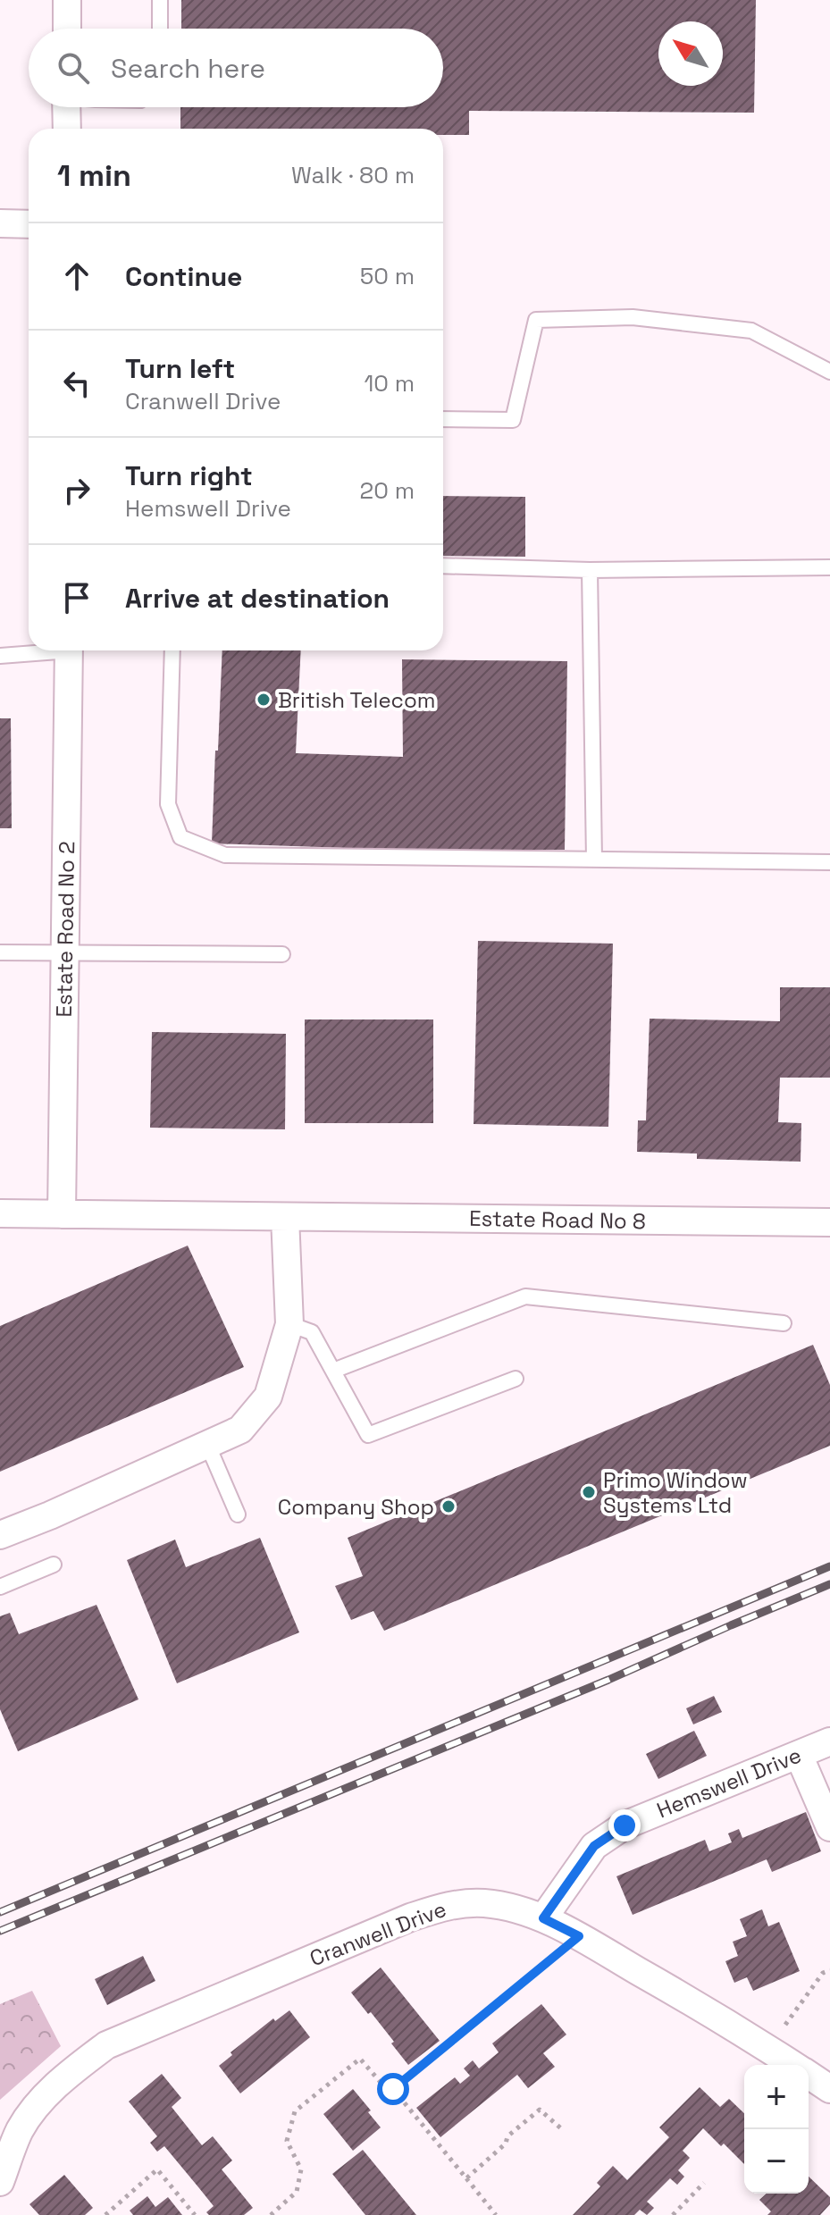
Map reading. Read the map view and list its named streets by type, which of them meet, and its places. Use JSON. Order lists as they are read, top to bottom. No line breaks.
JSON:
{"streets":{"street":["Estate Road No 2","Estate Road No 8","Hemswell Drive","Cranwell Drive"]},"crossings":[["Estate Road No 2","Estate Road No 8"],["Hemswell Drive","Cranwell Drive"]],"places":["British Telecom","Primo Window Systems Ltd","Company Shop"],"north":"top left","page":{"search":"Search here","heading":["1 min","Walk · 80 m"],"list":[["Continue","50 m"],["Turn left","Cranwell Drive","10 m"],["Turn right","Hemswell Drive","20 m"],"Arrive at destination"],"map_buttons":["+","−"]}}
